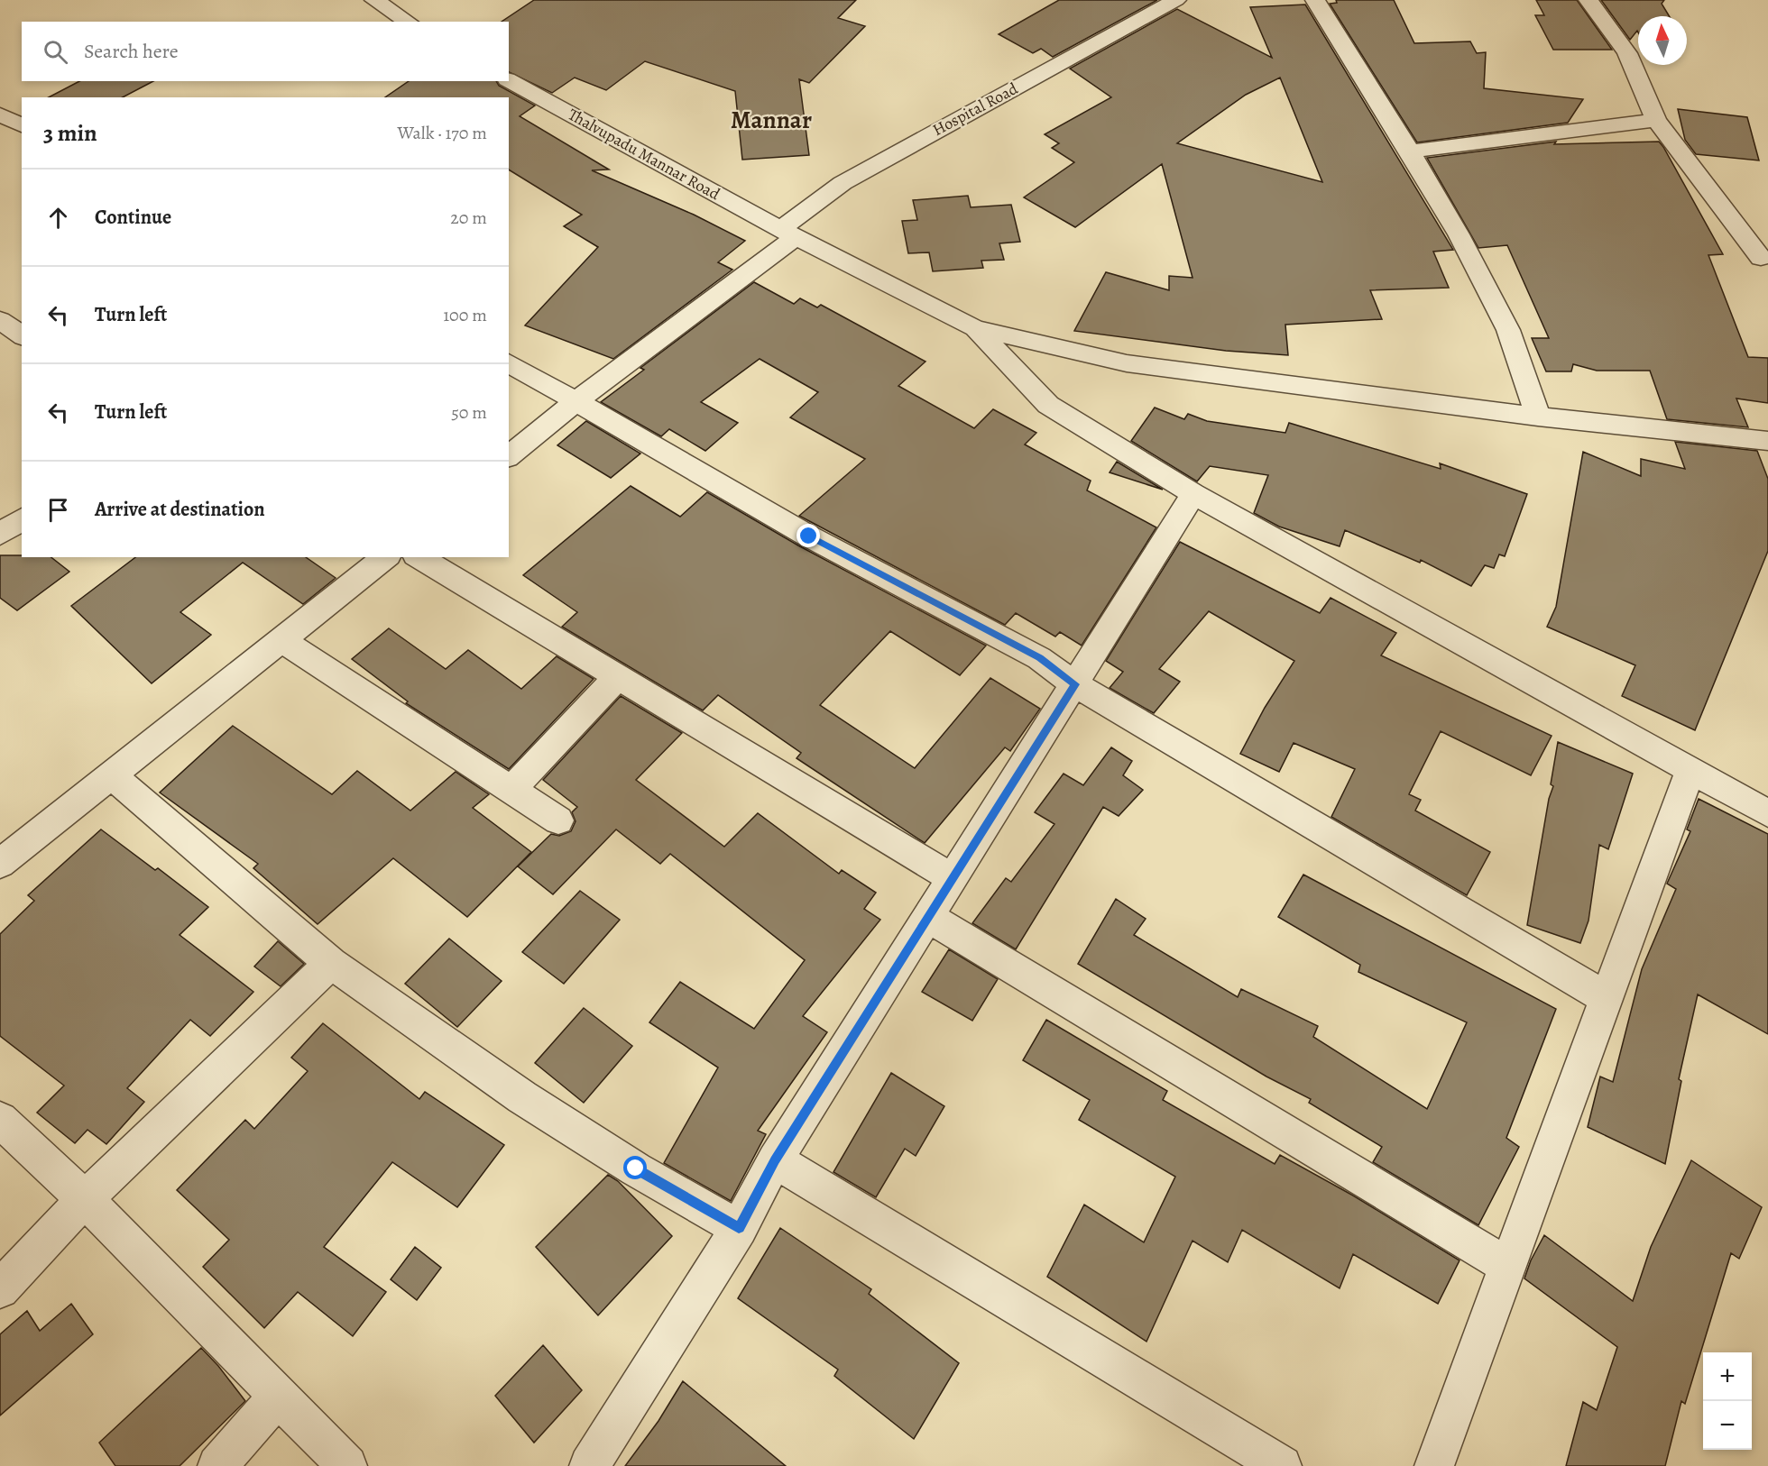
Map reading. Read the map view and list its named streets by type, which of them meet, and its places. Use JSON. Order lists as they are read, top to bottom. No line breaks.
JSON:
{"streets":{"street":["Hospital Road","Thalvupadu Mannar Road"]},"crossings":[["Hospital Road","Thalvupadu Mannar Road"]],"districts":["Mannar"],"north":"top","page":{"search":"Search here","heading":["3 min","Walk · 170 m"],"list":[["Continue","20 m"],["Turn left","100 m"],["Turn left","50 m"],"Arrive at destination"],"map_buttons":["+","−"]}}
